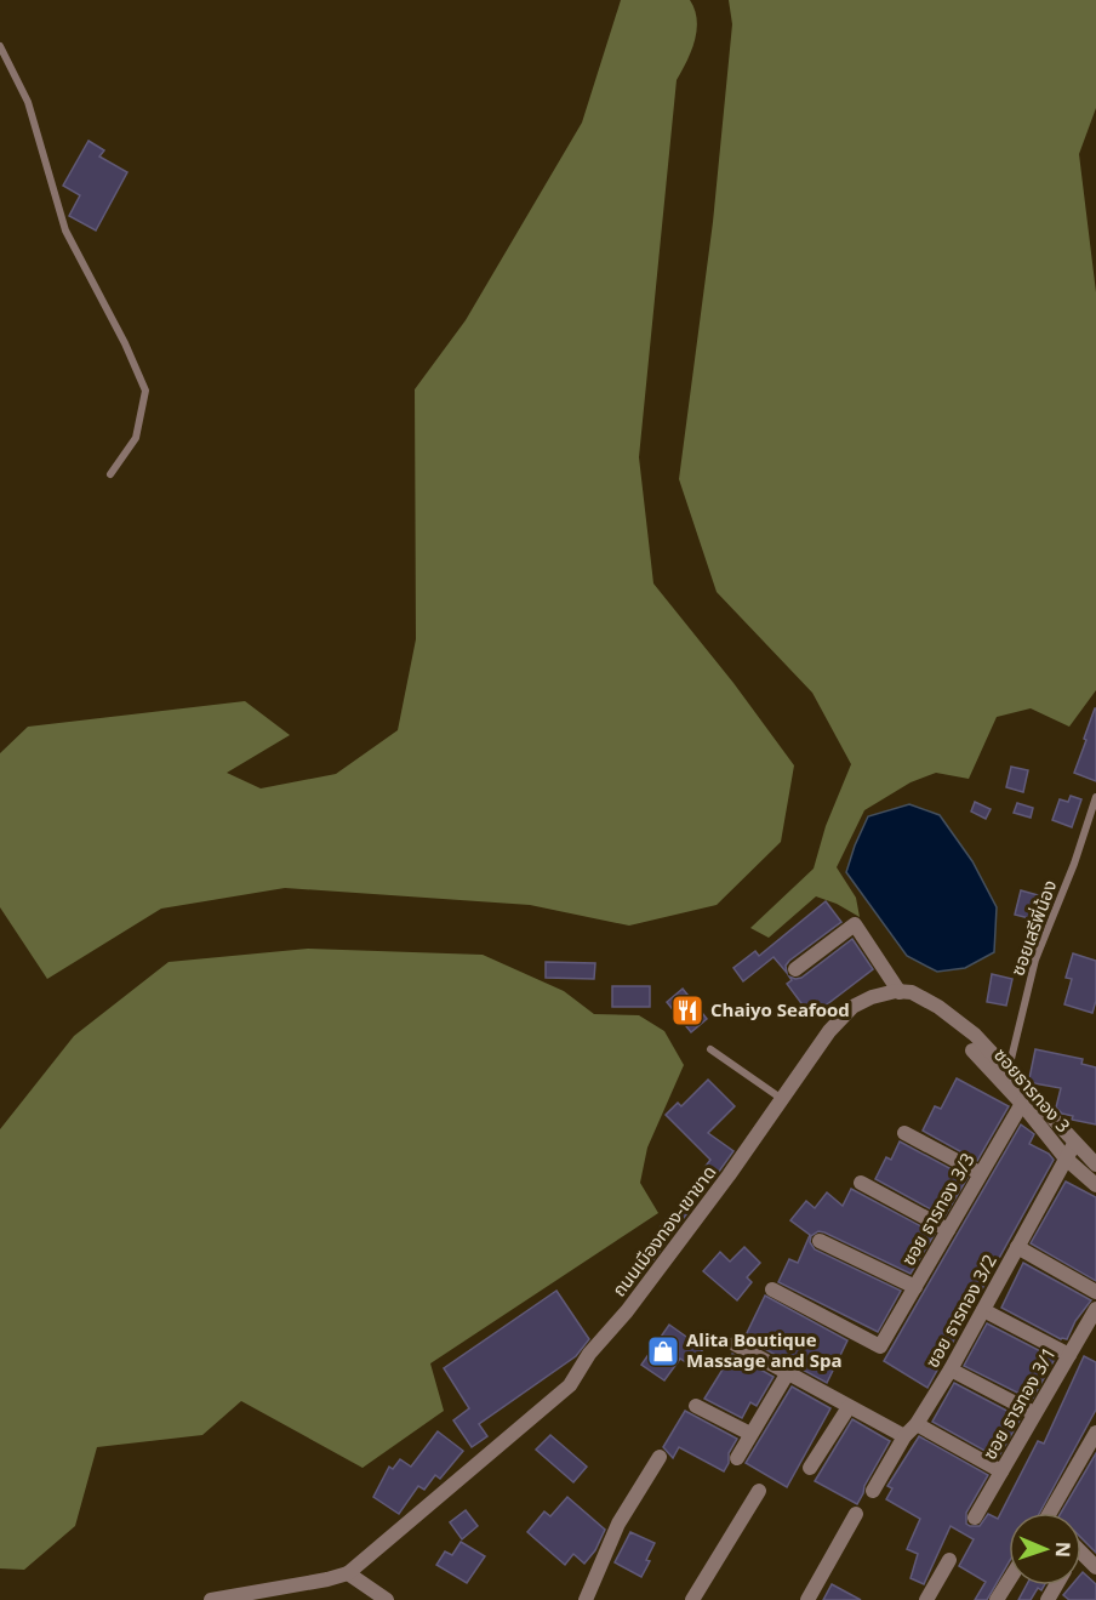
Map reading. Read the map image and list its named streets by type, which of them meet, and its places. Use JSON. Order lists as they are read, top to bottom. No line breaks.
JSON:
{"streets":{"street":["ซอยธารทอง 3","ซอย ธารทอง 3/3","ถนนเมืองทอง-เขาขาด","ซอย ธารทอง 3/2","ซอย ธารทอง 3/1"],"lane":["ซอยเสรีพี่น้อง"]},"crossings":[["ซอยธารทอง 3","ซอย ธารทอง 3/3"],["ซอยธารทอง 3","ซอย ธารทอง 3/2"]],"places":{"restaurant":["Chaiyo Seafood"],"shop":["Alita Boutique Massage and Spa"]},"north":"right"}
